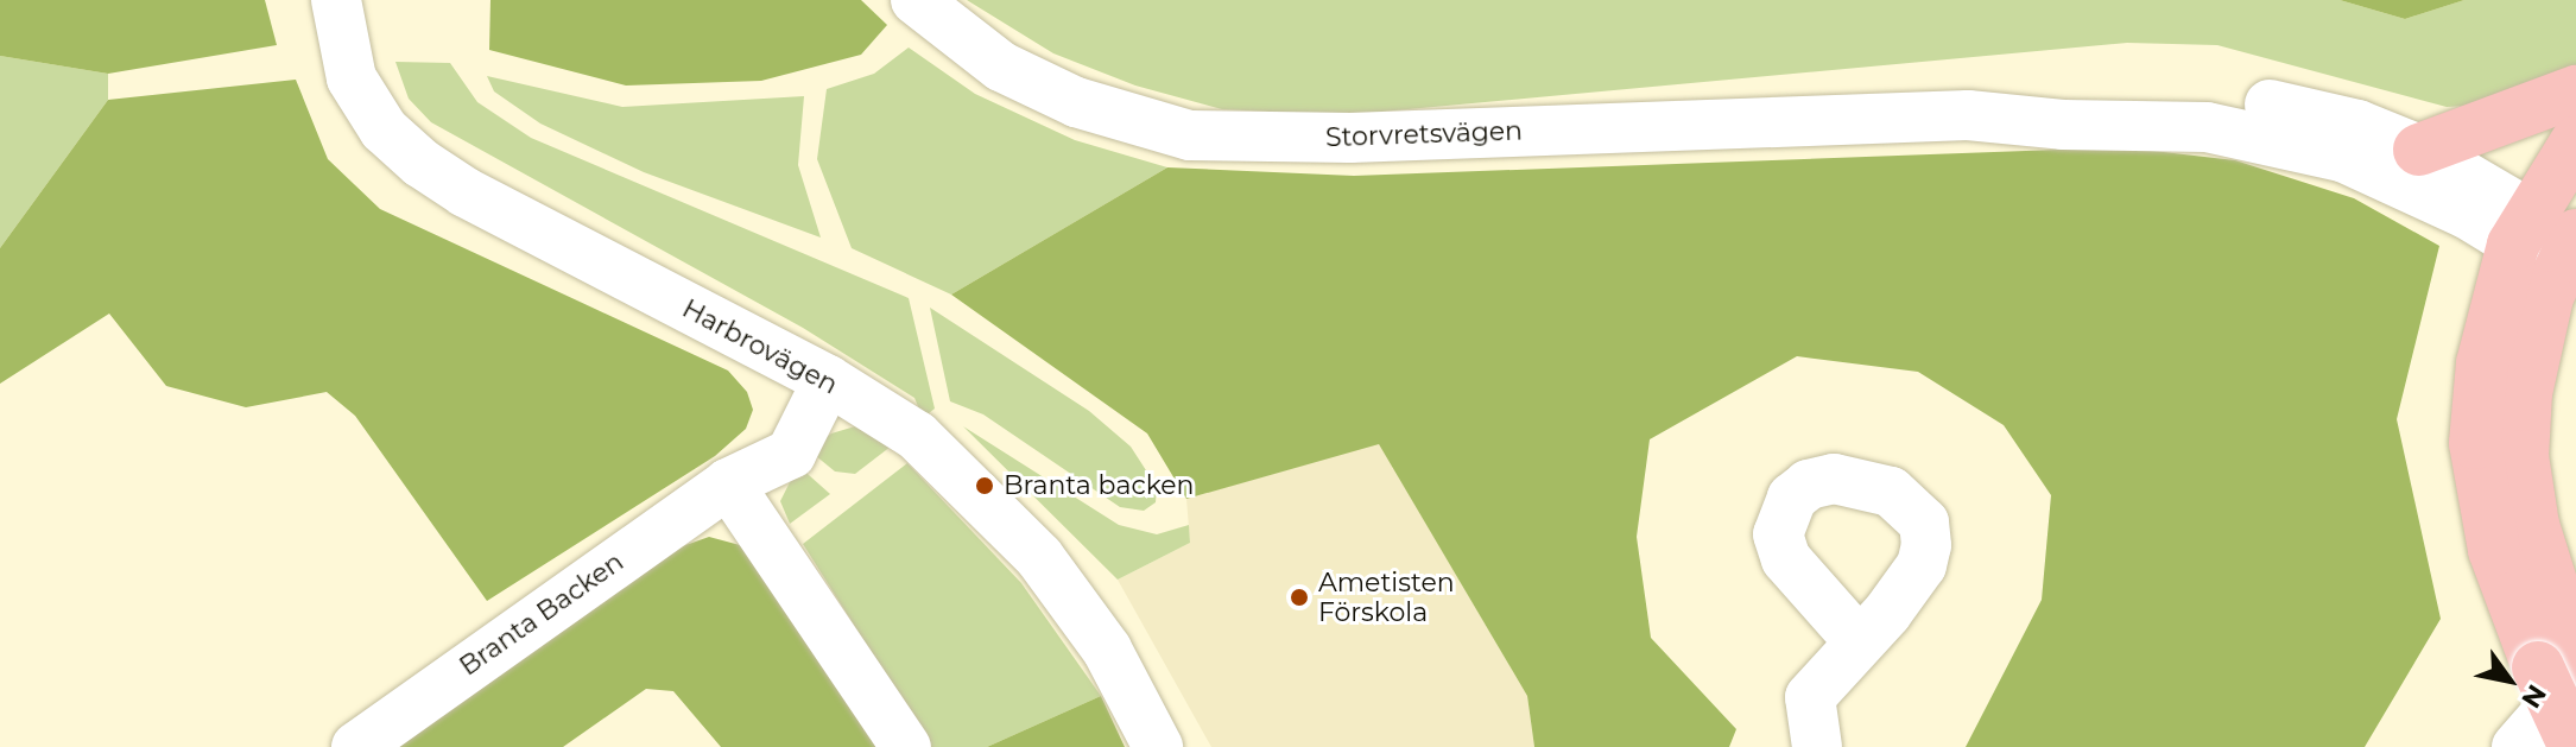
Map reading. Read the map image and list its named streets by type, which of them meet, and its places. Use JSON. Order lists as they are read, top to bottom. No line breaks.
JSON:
{"streets":{"street":["Storvretsvägen","Harbrovägen","Branta Backen"]},"crossings":[["Harbrovägen","Branta Backen"]],"places":["Branta backen","Ametisten Förskola"],"north":"bottom right"}
